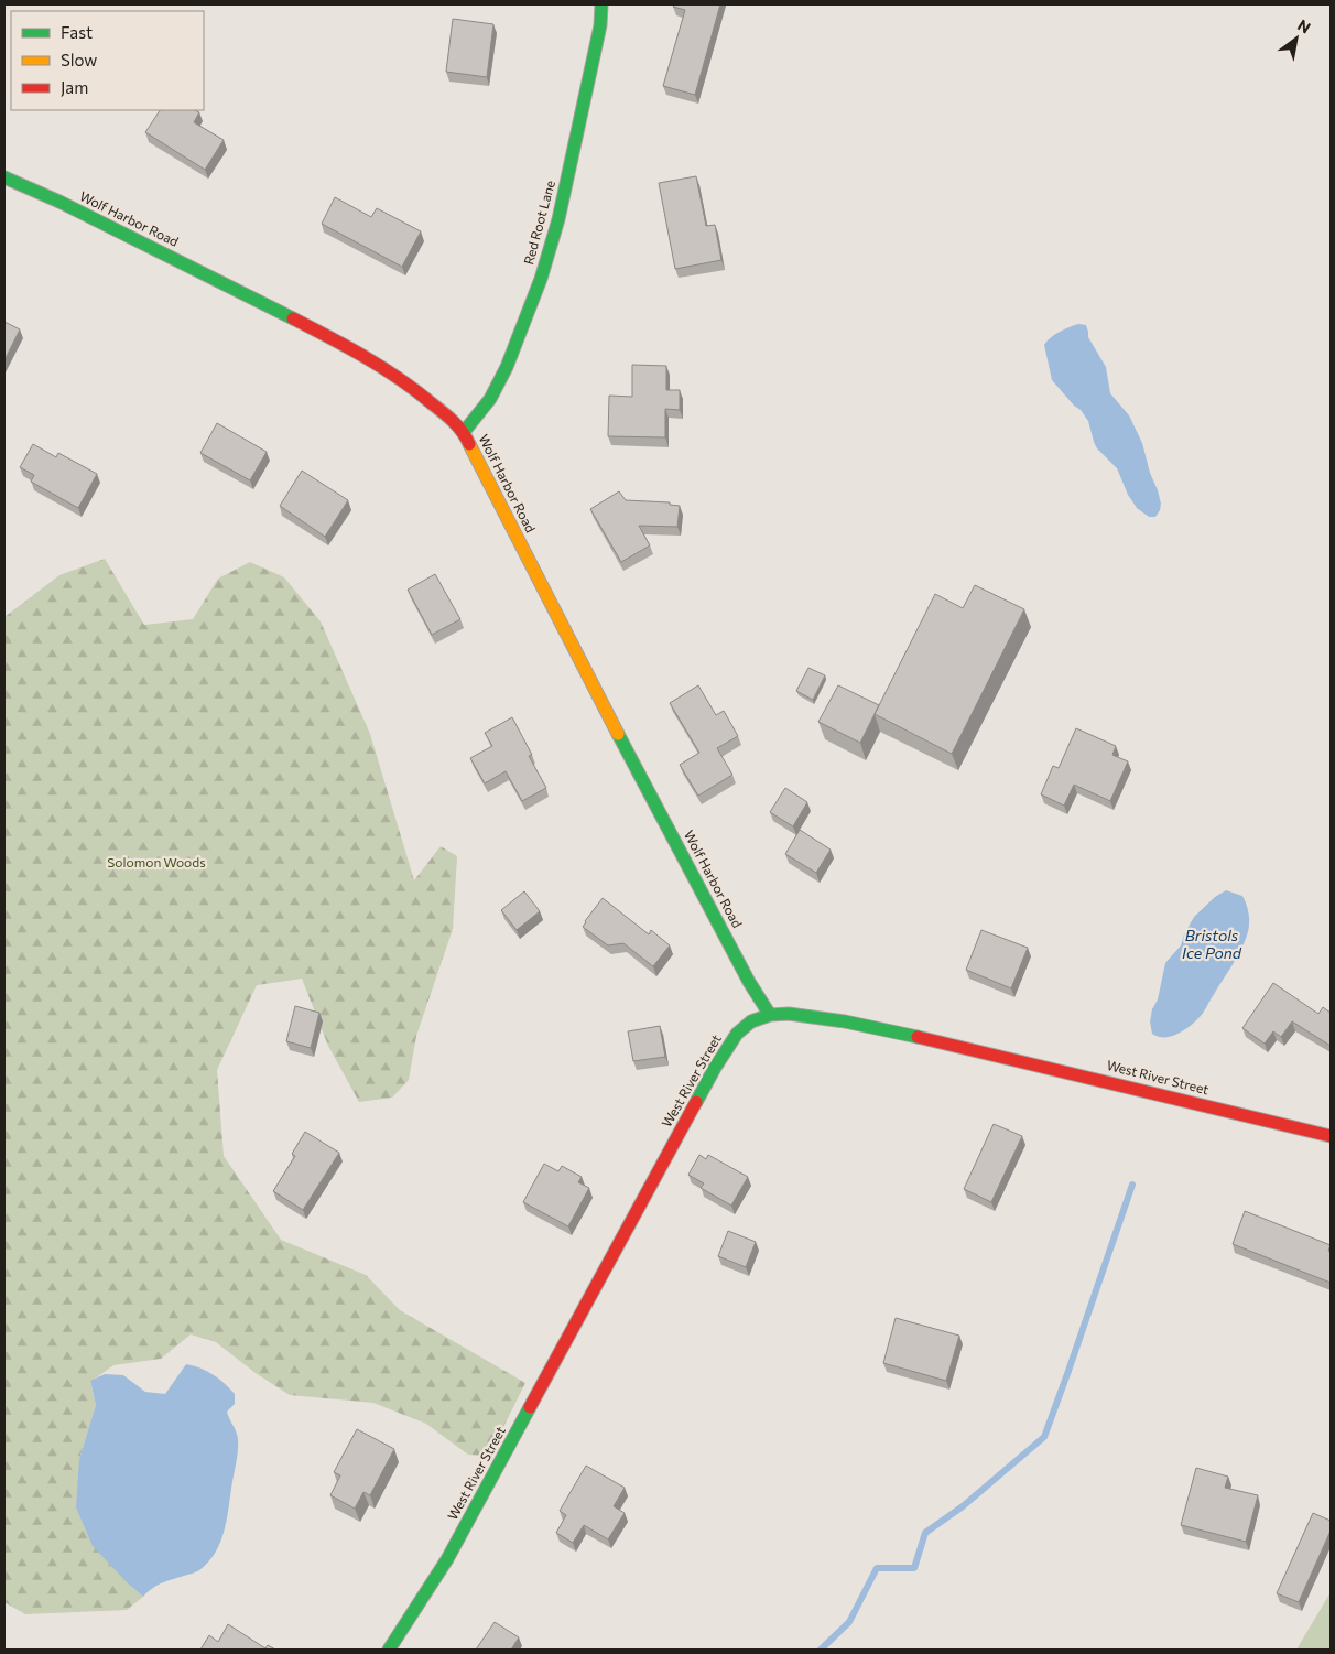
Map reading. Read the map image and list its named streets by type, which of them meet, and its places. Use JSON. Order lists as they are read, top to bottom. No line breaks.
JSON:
{"streets":{"street":["Wolf Harbor Road","Red Root Lane","West River Street"]},"crossings":[["Wolf Harbor Road","Red Root Lane"],["Wolf Harbor Road","West River Street"]],"water":["Bristols Ice Pond"],"parks":["Solomon Woods"],"legend":["Fast","Slow","Jam"],"north":"top right"}
